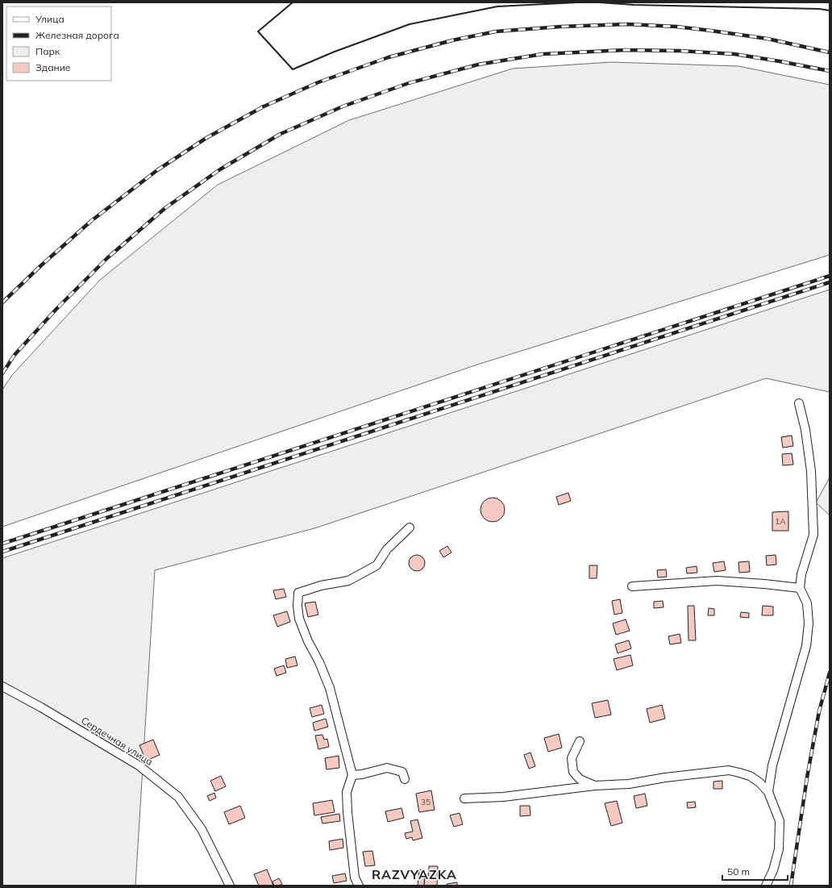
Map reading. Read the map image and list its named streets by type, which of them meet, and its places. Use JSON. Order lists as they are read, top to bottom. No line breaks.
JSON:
{"streets":{"street":["Сердечная улица"]},"districts":["RAZVYAZKA"],"house_numbers":["1А","35"],"legend":["Улица","Железная дорога","Парк","Здание"],"scale_bar":"50 m"}
